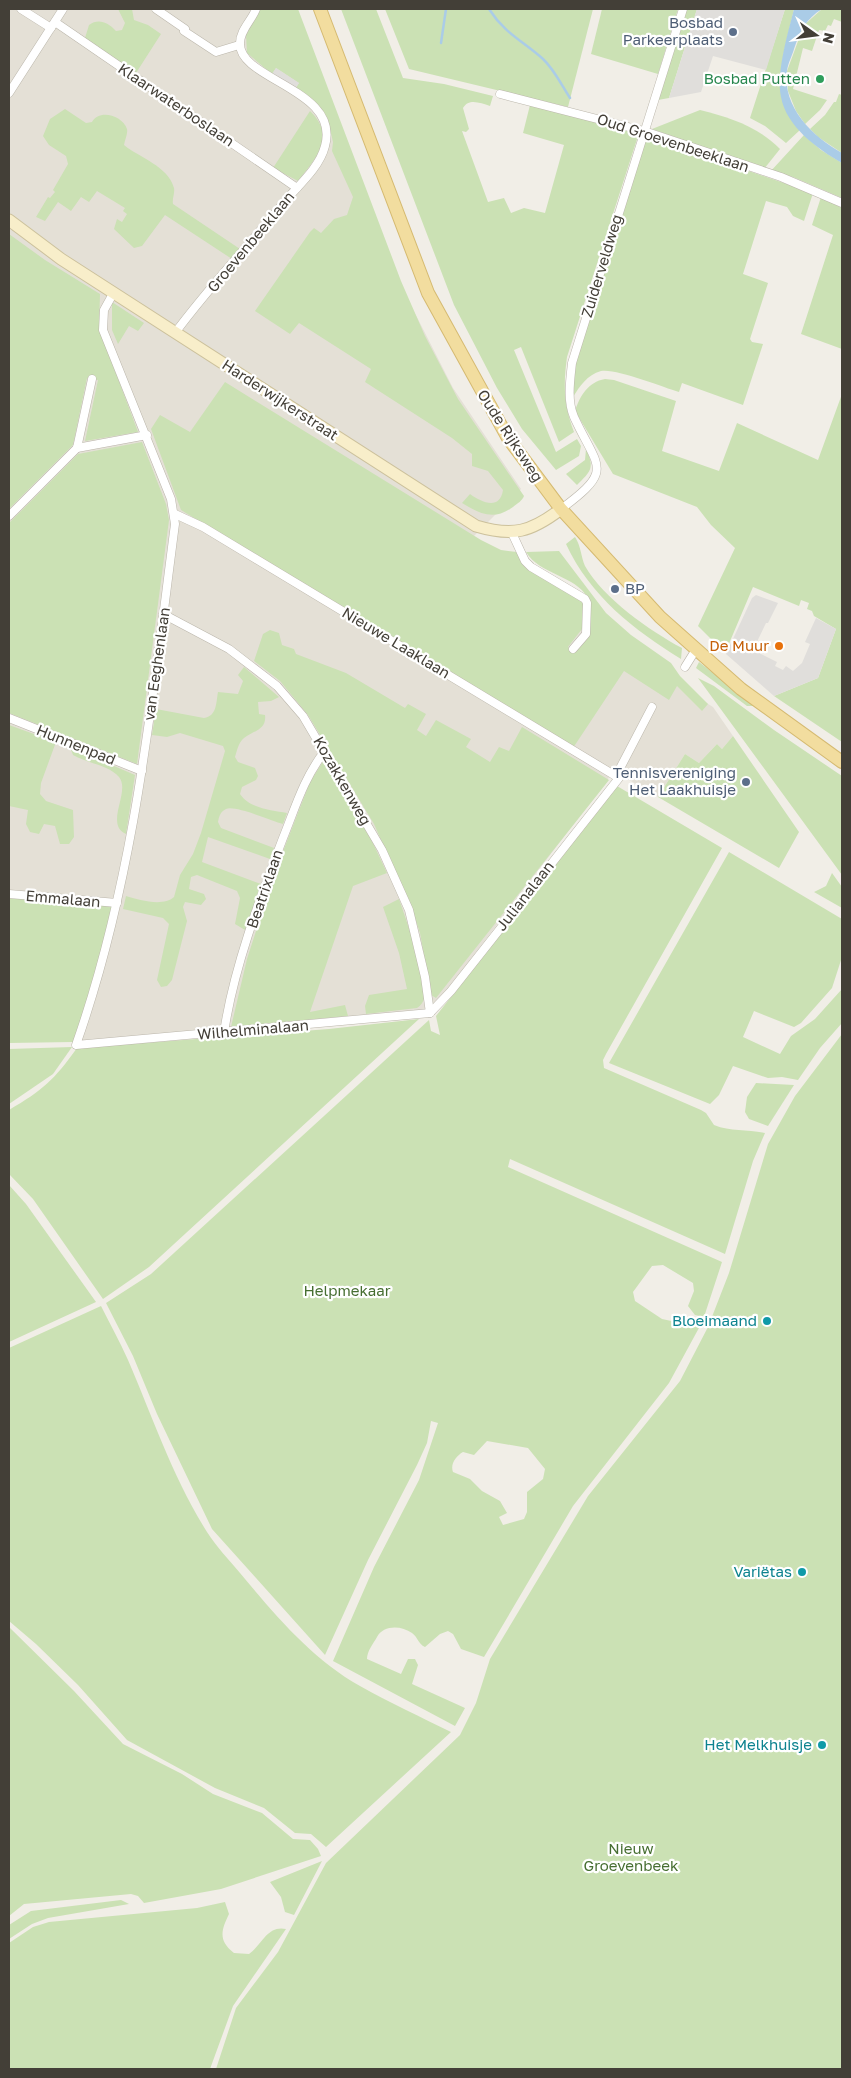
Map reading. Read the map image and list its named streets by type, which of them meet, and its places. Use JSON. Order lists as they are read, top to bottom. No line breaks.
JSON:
{"streets":{"main road":["Harderwijkerstraat","Oude Rijksweg"],"street":["Klaarwaterboslaan","Oud Groevenbeeklaan","Groevenbeeklaan","Zuiderveldweg","Nieuwe Laaklaan","van Eeghenlaan","Hunnenpad","Kozakkenweg","Beatrixlaan","Julianalaan","Emmalaan","Wilhelminalaan"]},"crossings":[["Klaarwaterboslaan","Groevenbeeklaan"],["Oud Groevenbeeklaan","Zuiderveldweg"],["Groevenbeeklaan","Harderwijkerstraat"],["Zuiderveldweg","Harderwijkerstraat"],["Zuiderveldweg","Oude Rijksweg"],["Harderwijkerstraat","Oude Rijksweg"],["Harderwijkerstraat","van Eeghenlaan"],["Nieuwe Laaklaan","van Eeghenlaan"],["Nieuwe Laaklaan","Julianalaan"],["van Eeghenlaan","Hunnenpad"],["van Eeghenlaan","Kozakkenweg"],["van Eeghenlaan","Emmalaan"],["van Eeghenlaan","Wilhelminalaan"],["Kozakkenweg","Beatrixlaan"],["Kozakkenweg","Julianalaan"],["Kozakkenweg","Wilhelminalaan"],["Beatrixlaan","Wilhelminalaan"],["Julianalaan","Wilhelminalaan"]],"parks":["Helpmekaar","Nieuw Groevenbeek"],"places":["Bosbad Parkeerplaats","Bosbad Putten","BP","De Muur","Tennisvereniging Het Laakhuisje","Bloeimaand","Variëtas","Het Melkhuisje"],"north":"right"}
